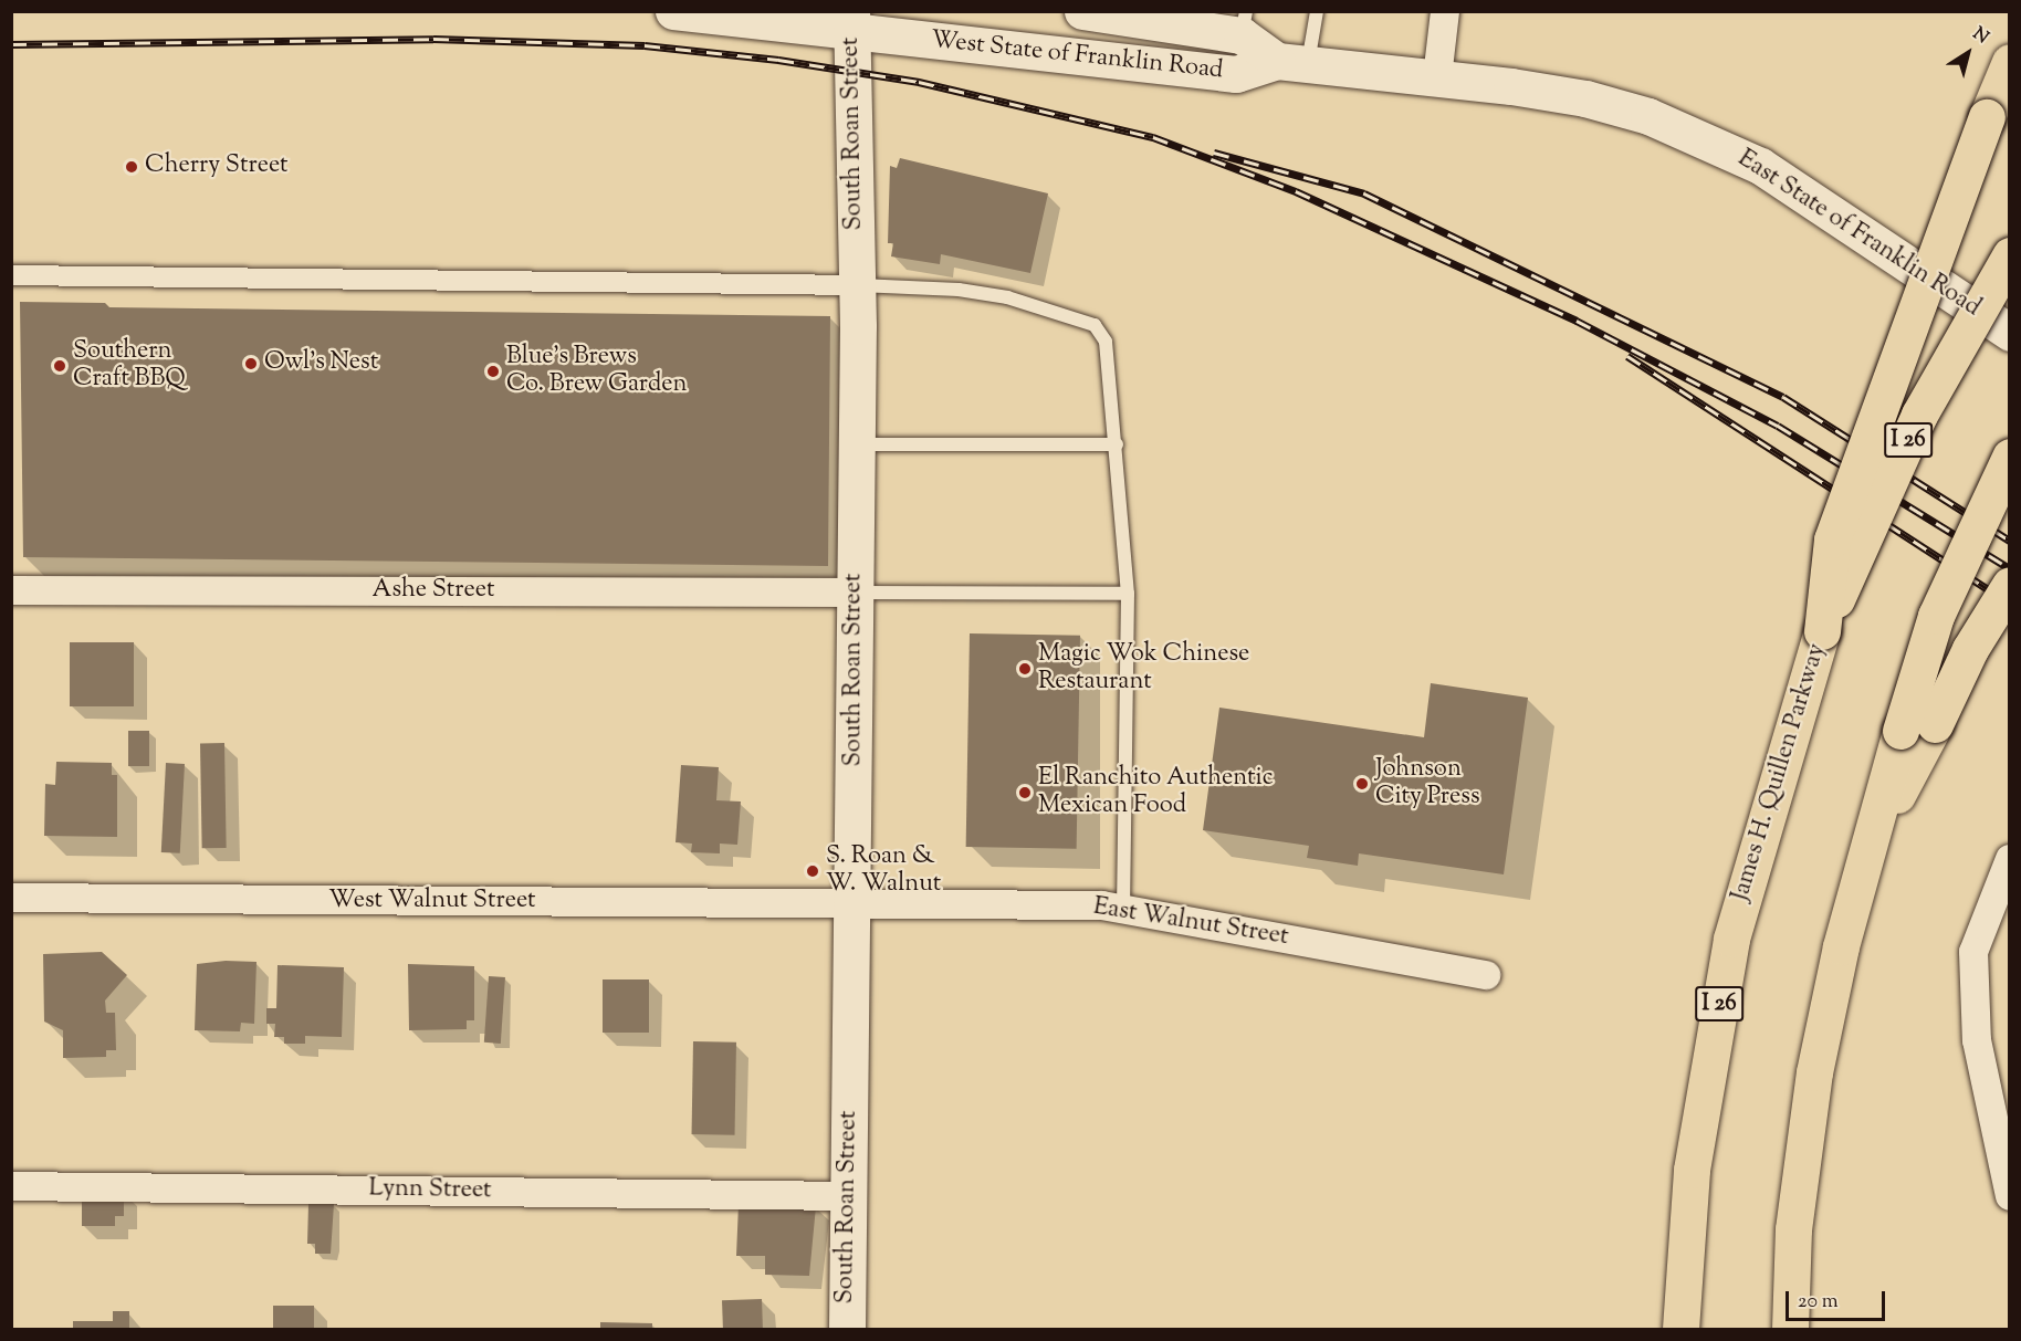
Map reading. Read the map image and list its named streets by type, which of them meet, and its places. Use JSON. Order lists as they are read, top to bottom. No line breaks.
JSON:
{"streets":{"highway":["I 26","James H. Quillen Parkway"],"main road":["West State of Franklin Road","South Roan Street","East State of Franklin Road"],"street":["Ashe Street","West Walnut Street","East Walnut Street","Lynn Street"]},"crossings":[["West State of Franklin Road","South Roan Street"],["West State of Franklin Road","East State of Franklin Road"],["South Roan Street","Ashe Street"],["South Roan Street","West Walnut Street"],["South Roan Street","East Walnut Street"],["South Roan Street","Lynn Street"],["West Walnut Street","East Walnut Street"]],"places":["Cherry Street","Owl's Nest","Southern Craft BBQ","Blue's Brews Co. Brew Garden","Magic Wok Chinese Restaurant","Johnson City Press","El Ranchito Authentic Mexican Food","S. Roan & W. Walnut"],"scale_bar":"20 m","north":"top right"}
